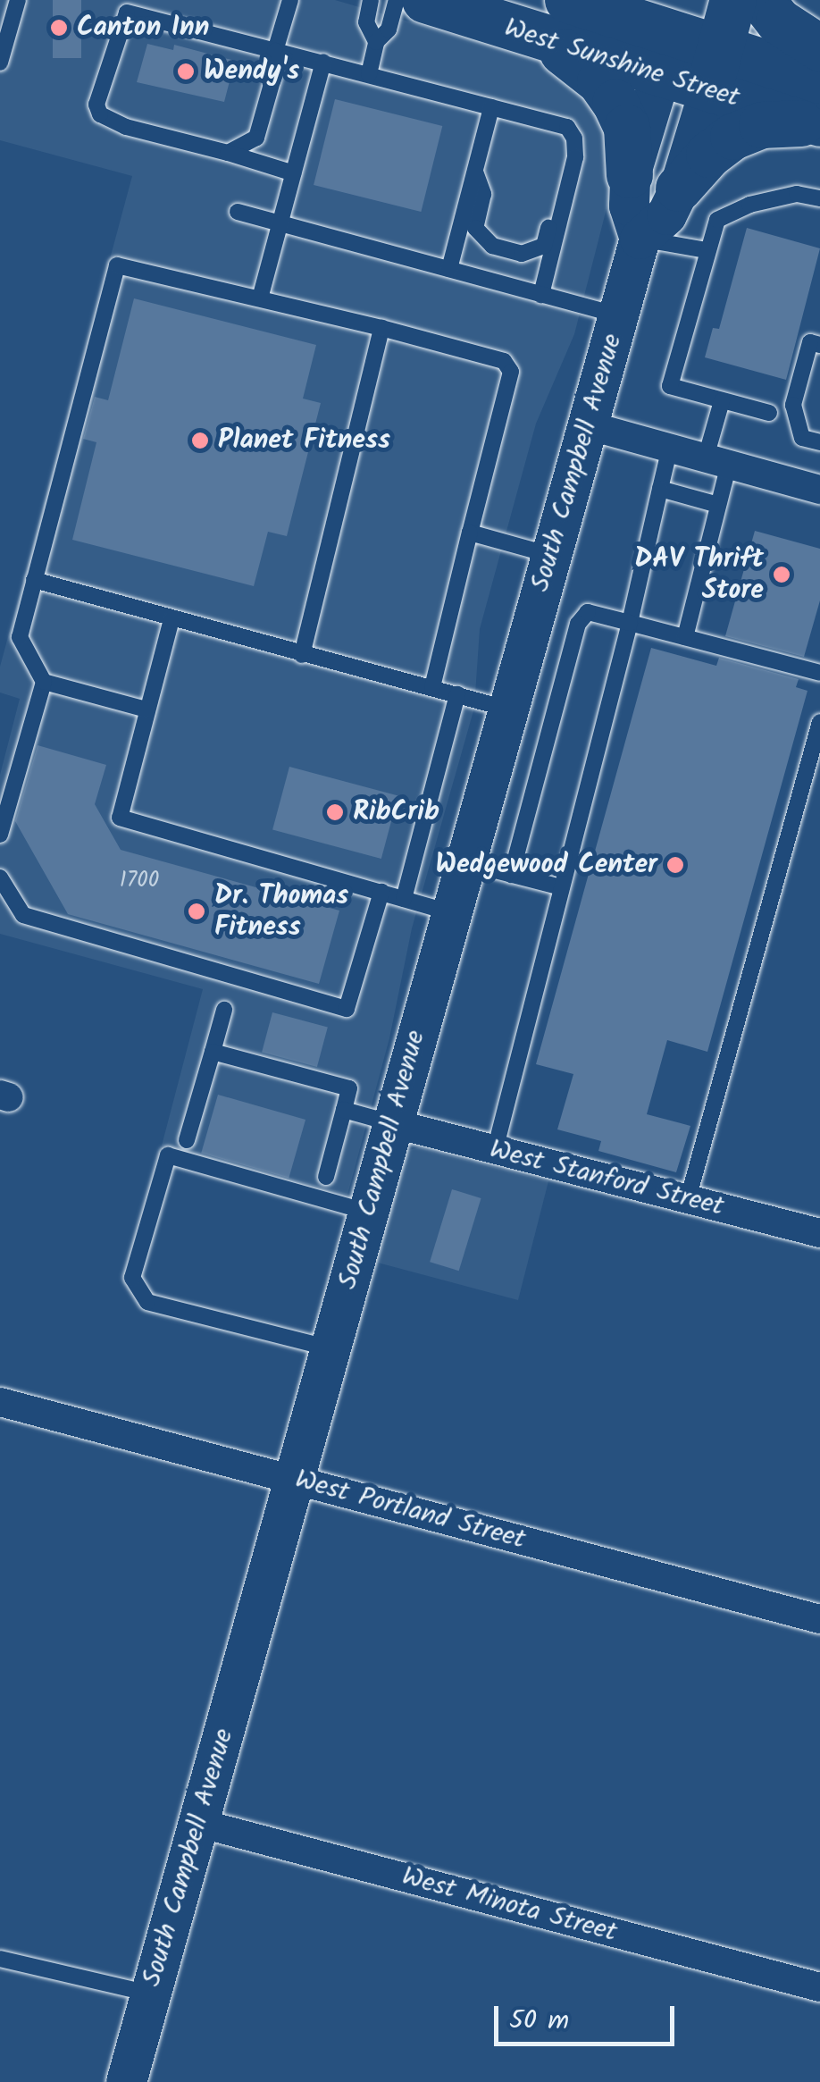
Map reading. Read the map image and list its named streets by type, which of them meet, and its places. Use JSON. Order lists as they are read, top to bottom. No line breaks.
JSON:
{"streets":{"main road":["West Sunshine Street","South Campbell Avenue"],"street":["West Stanford Street","West Portland Street","West Minota Street"]},"crossings":[["West Sunshine Street","South Campbell Avenue"],["South Campbell Avenue","West Stanford Street"],["South Campbell Avenue","West Portland Street"],["South Campbell Avenue","West Minota Street"]],"places":["Canton Inn","Wendy's","Planet Fitness","DAV Thrift Store","RibCrib","Wedgewood Center","Dr. Thomas Fitness"],"house_numbers":["1700"],"scale_bar":"50 m"}
